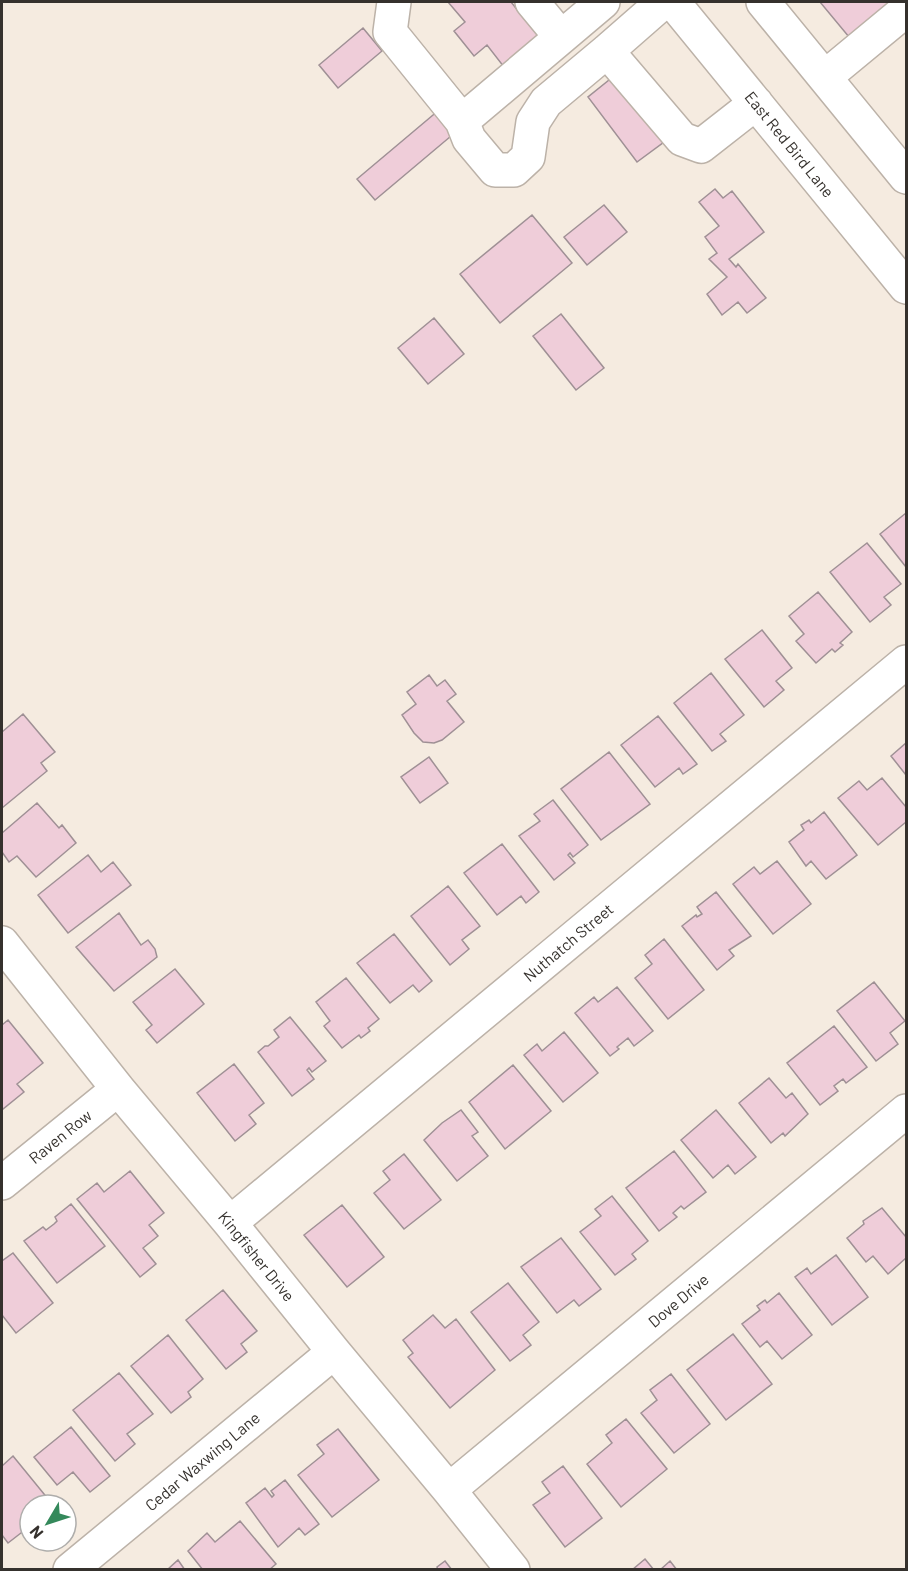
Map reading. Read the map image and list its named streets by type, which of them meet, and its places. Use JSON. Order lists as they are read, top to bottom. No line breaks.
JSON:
{"streets":{"street":["East Red Bird Lane","Nuthatch Street","Raven Row","Kingfisher Drive","Dove Drive","Cedar Waxwing Lane"]},"crossings":[["Nuthatch Street","Kingfisher Drive"],["Raven Row","Kingfisher Drive"],["Kingfisher Drive","Dove Drive"],["Kingfisher Drive","Cedar Waxwing Lane"]],"north":"bottom left"}
